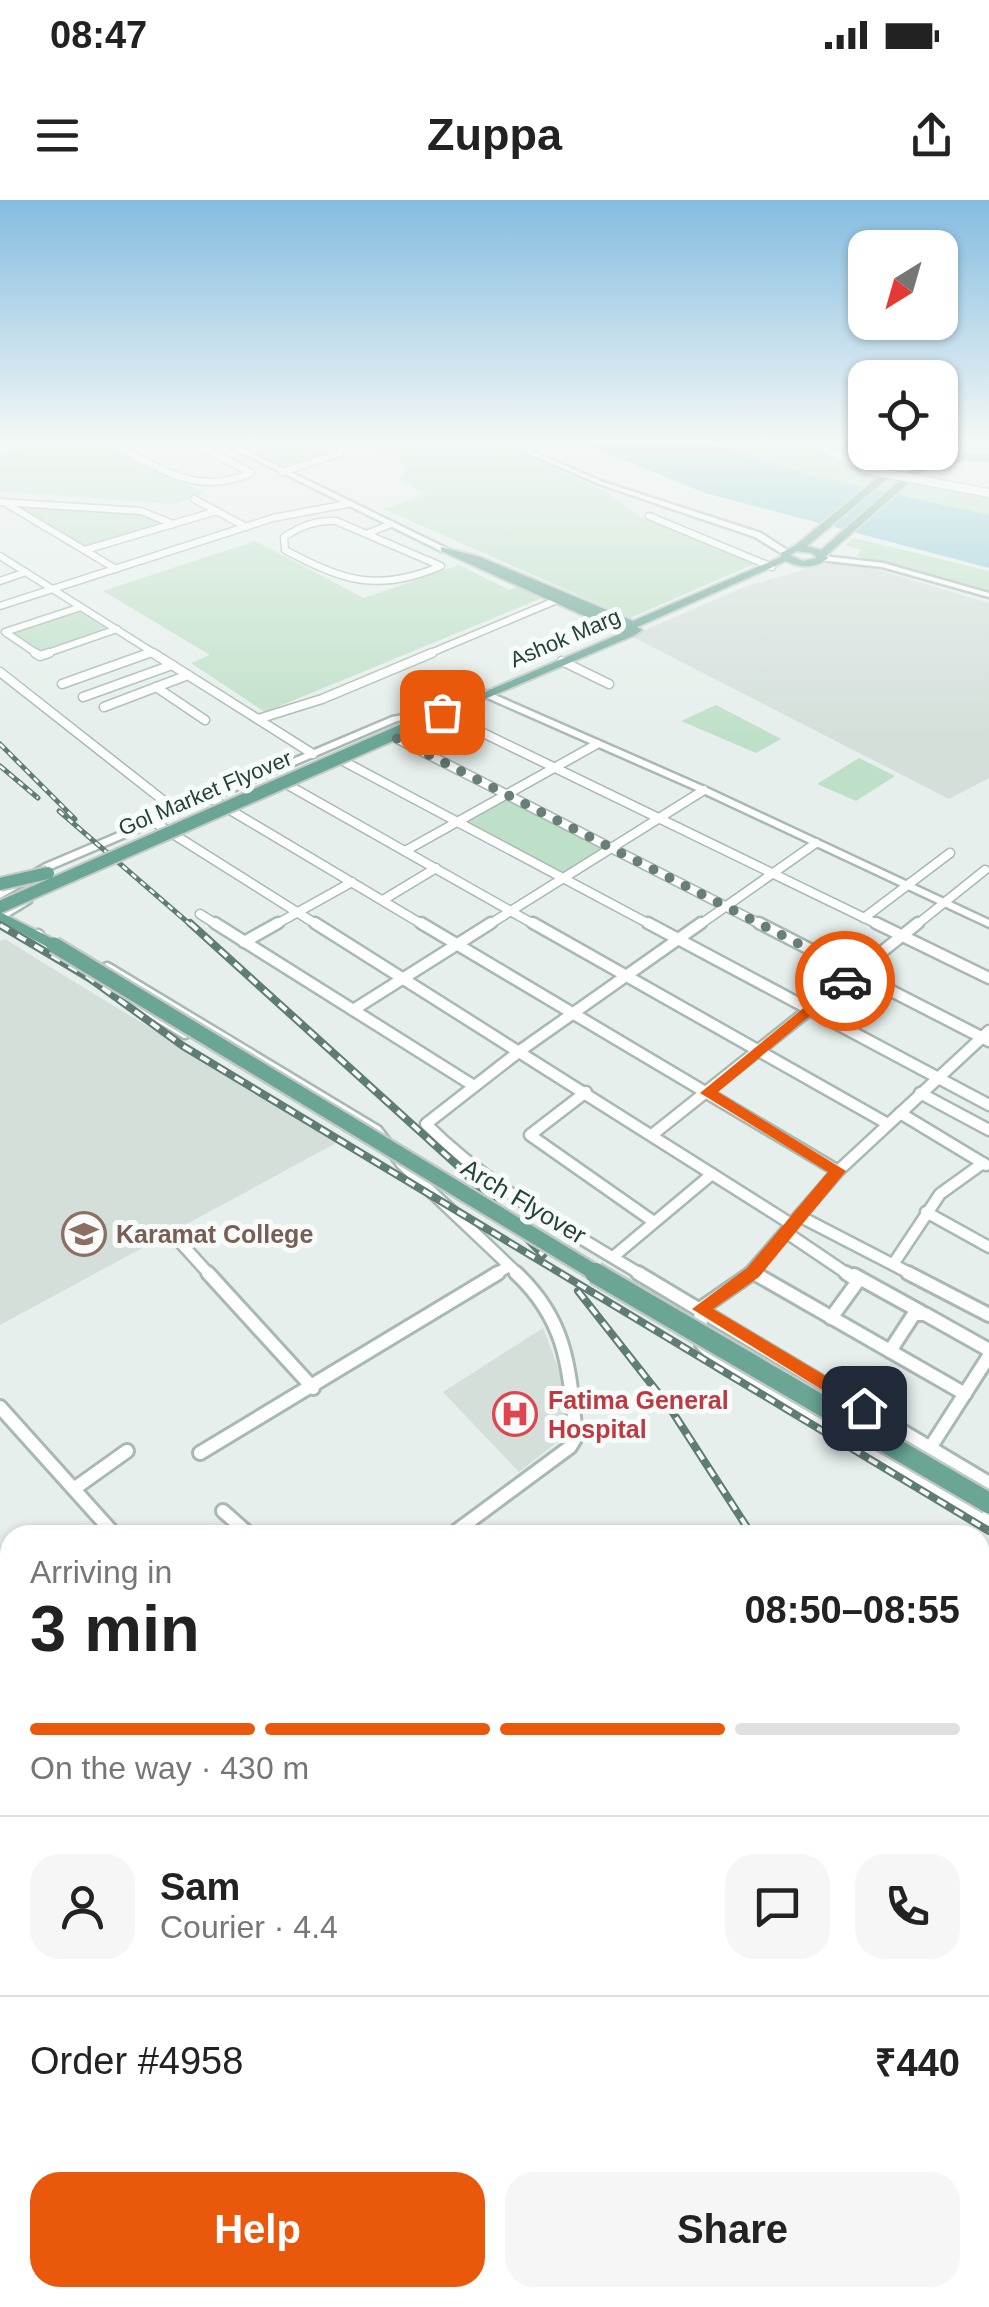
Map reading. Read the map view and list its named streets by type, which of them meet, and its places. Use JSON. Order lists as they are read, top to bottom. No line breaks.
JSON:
{"streets":{"main road":["Ashok Marg","Gol Market Flyover","Arch Flyover"]},"crossings":[["Ashok Marg","Gol Market Flyover"],["Ashok Marg","Arch Flyover"],["Gol Market Flyover","Arch Flyover"]],"places":{"school or university":["Karamat College"],"hospital":["Fatima General Hospital"]},"north":"bottom left","page":{"status":"08:47","header":"Zuppa","heading":["3 min","Arriving in","08:50–08:55"],"panel":["Sam","Courier · 4.4","Order #4958","₹440"],"bar":"On the way · 430 m","buttons":["Help","Share"]}}
